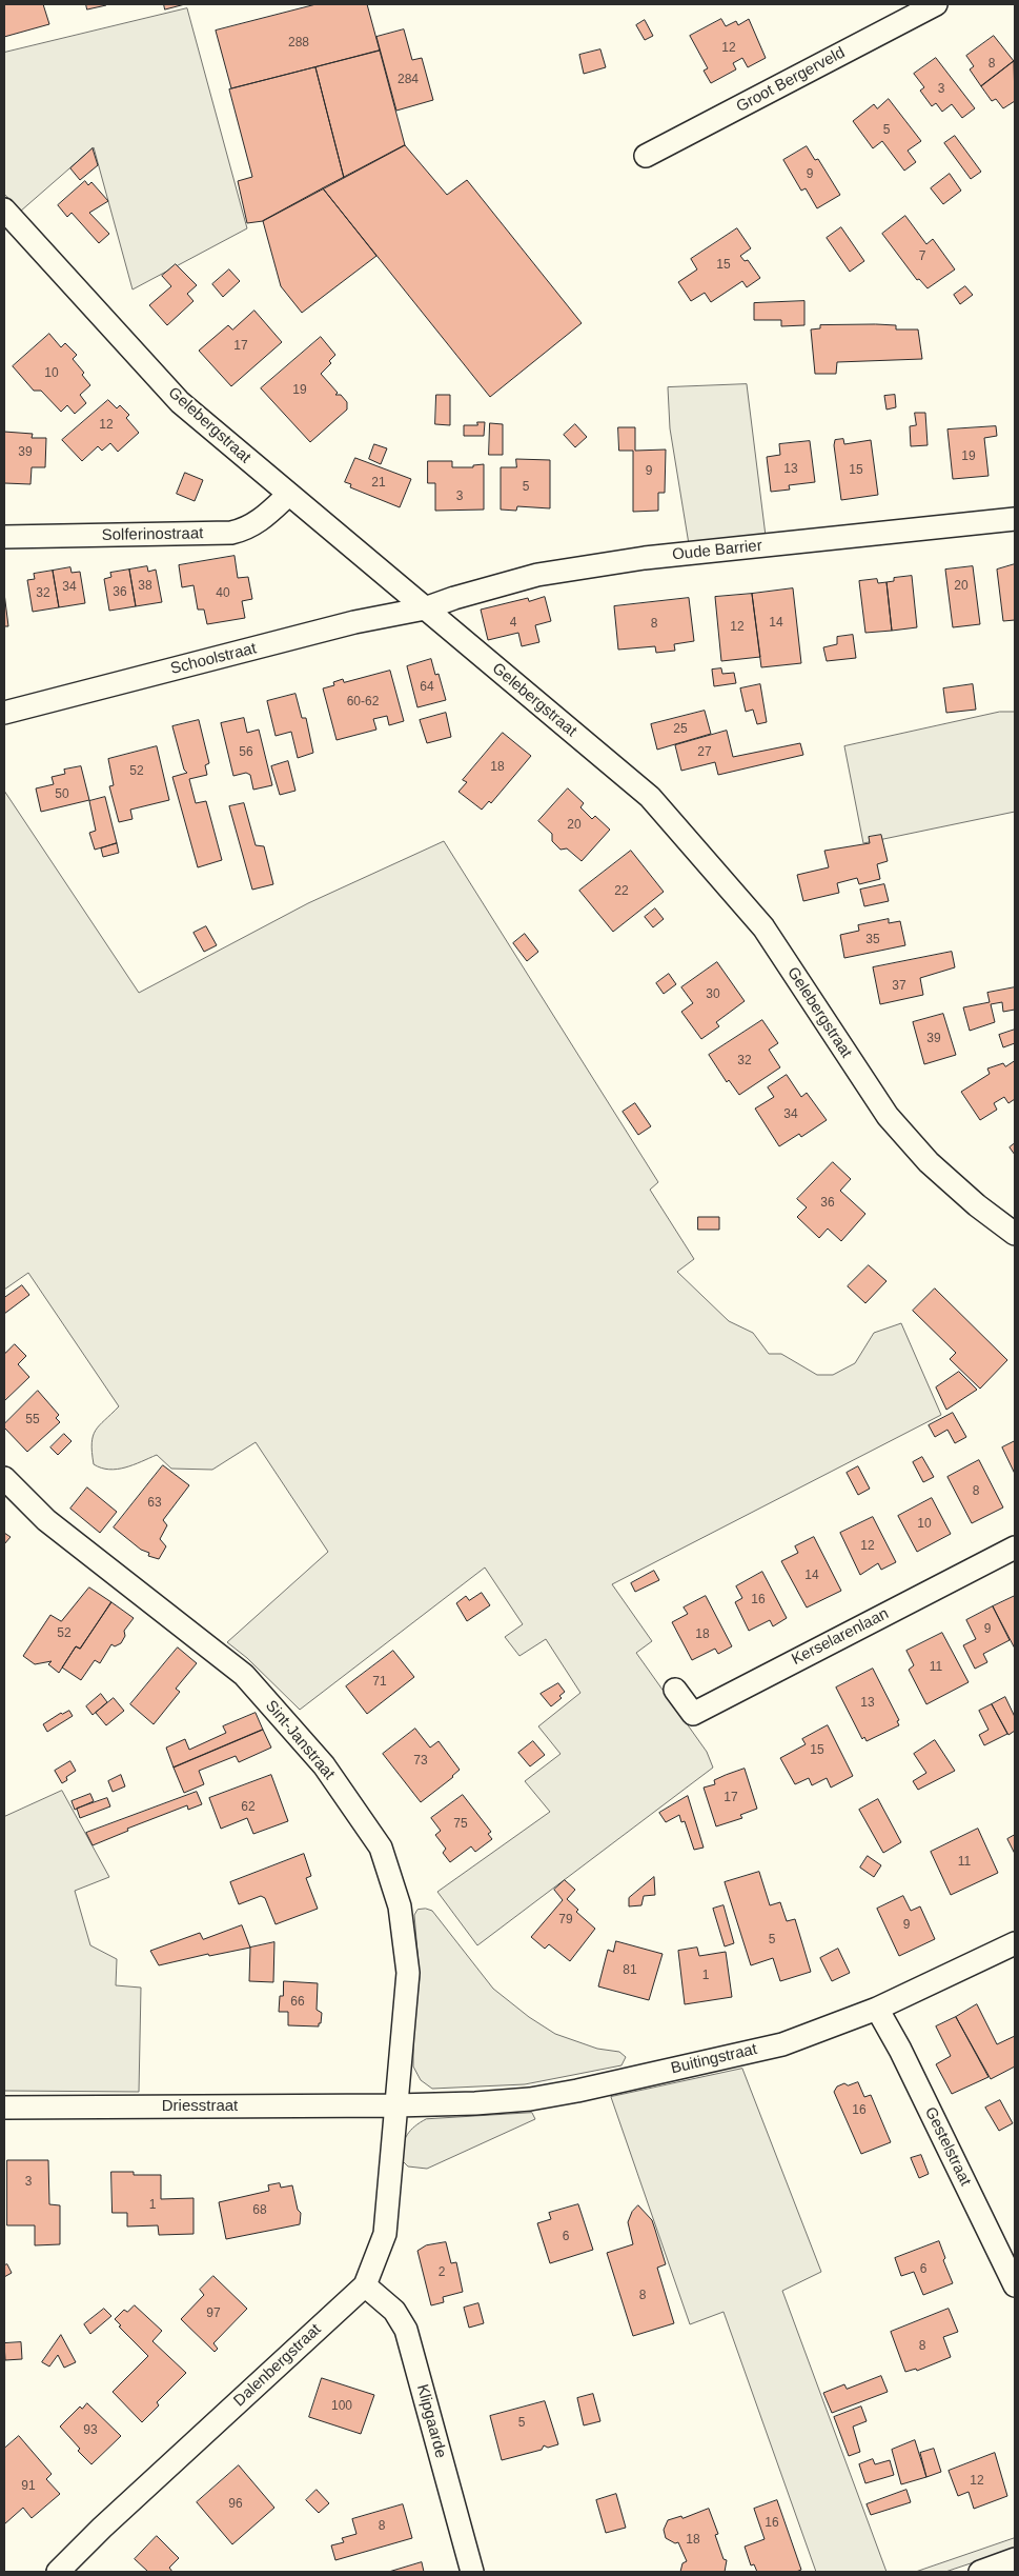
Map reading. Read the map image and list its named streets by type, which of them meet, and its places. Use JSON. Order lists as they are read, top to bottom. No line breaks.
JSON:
{"streets":{"street":["Groot Bergerveld","Gelebergstraat","Solferinostraat","Oude Barrier","Schoolstraat","Kerselarenlaan","Sint-Janstraat","Buitingstraat","Driesstraat","Gestelstraat","Dalenbergstraat","Klipgaarde"]},"crossings":[["Gelebergstraat","Solferinostraat"],["Gelebergstraat","Oude Barrier"],["Gelebergstraat","Schoolstraat"],["Oude Barrier","Schoolstraat"],["Sint-Janstraat","Buitingstraat"],["Sint-Janstraat","Driesstraat"],["Sint-Janstraat","Dalenbergstraat"],["Buitingstraat","Driesstraat"],["Buitingstraat","Gestelstraat"],["Buitingstraat","Dalenbergstraat"],["Driesstraat","Dalenbergstraat"],["Dalenbergstraat","Klipgaarde"]],"house_numbers":["288","12","8","284","3","5","9","7","15","17","10","19","12","39","19","13","15","9","21","5","3","38","20","34","36","32","40","4","14","8","12","64","60-62","25","56","27","18","52","50","20","22","35","37","30","39","32","34","36","55","8","63","10","12","14","16","9","52","18","11","71","13","15","73","17","62","75","11","79","9","5","81","1","66","16","3","1","68","6","6","2","8","97","8","100","5","93","12","91","96","16","8","18"]}
